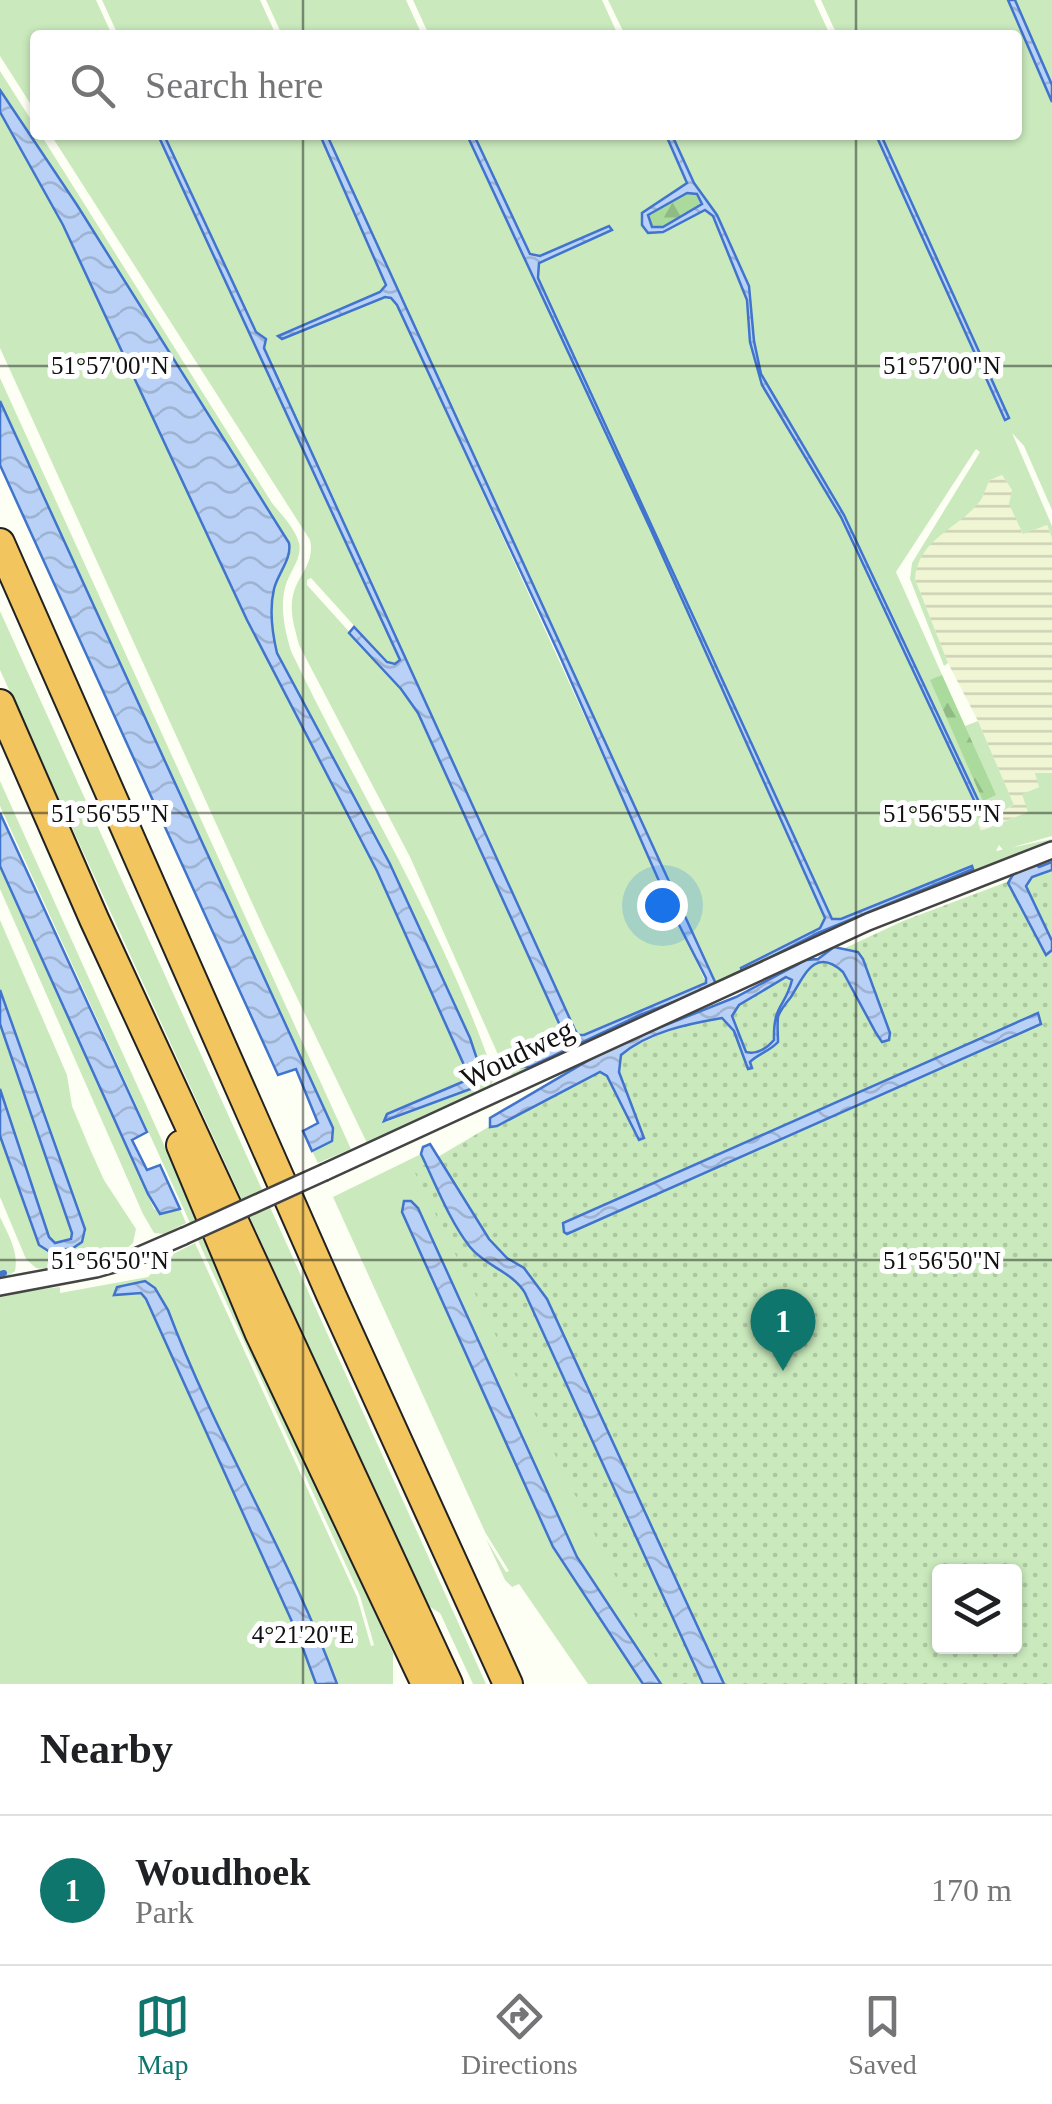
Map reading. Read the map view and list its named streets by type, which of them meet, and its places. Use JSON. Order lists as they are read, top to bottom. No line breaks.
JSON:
{"streets":{"street":["Woudweg"]},"page":{"search":"Search here","pins":"1","heading":"Nearby","list":[{"mark":"1","name":"Woudhoek","note":"Park","value":"170 m"}],"nav":["Map","Directions","Saved"]},"coordinates":["51°57'00\"N","51°56'55\"N","51°56'50\"N","4°21'20\"E"]}
